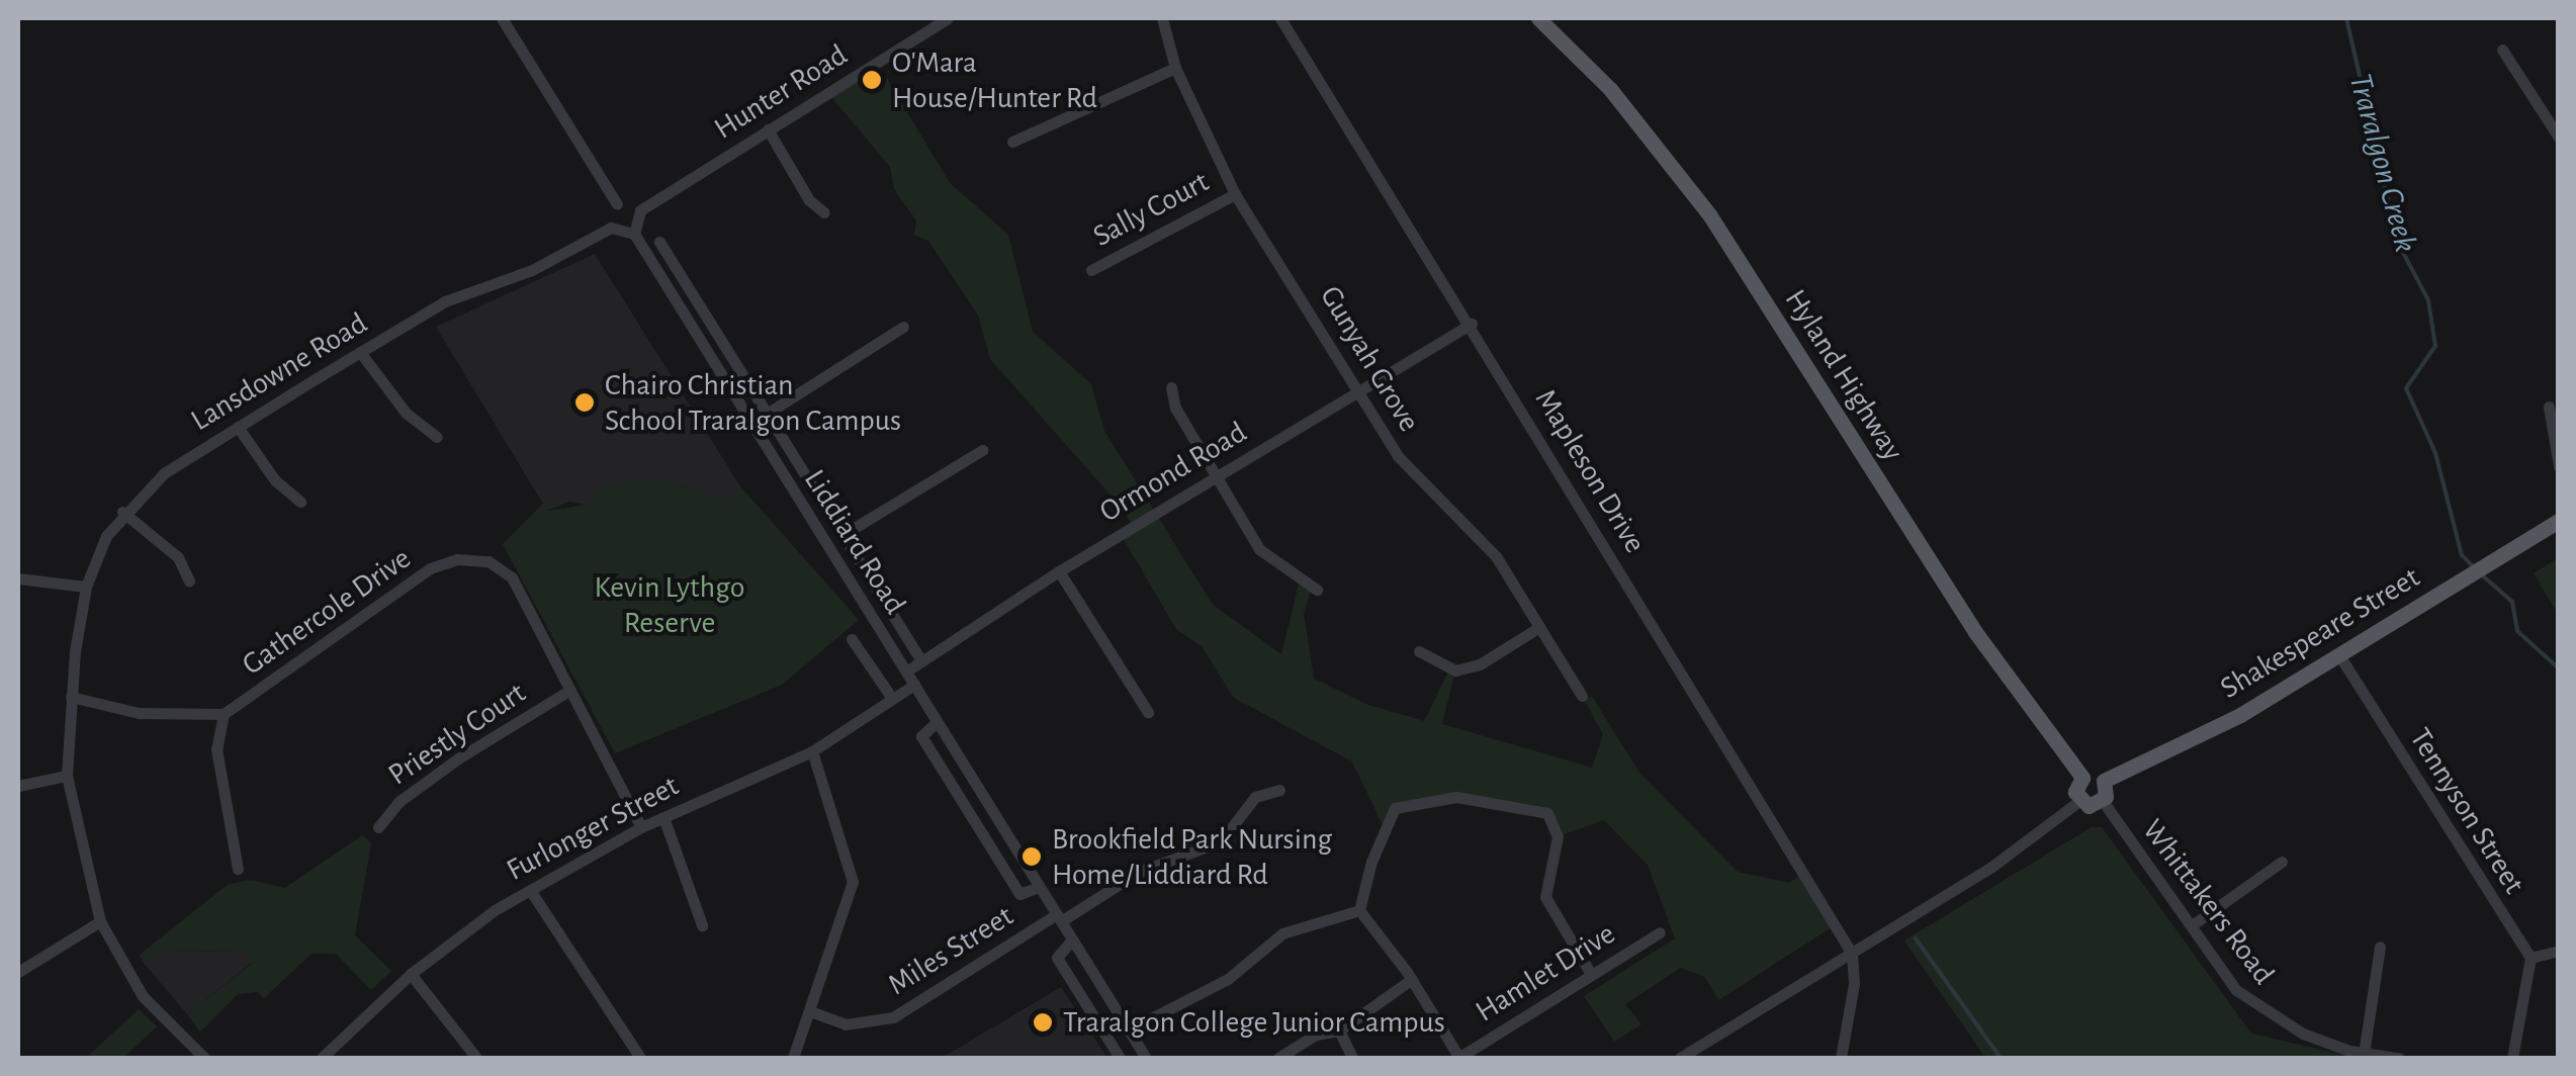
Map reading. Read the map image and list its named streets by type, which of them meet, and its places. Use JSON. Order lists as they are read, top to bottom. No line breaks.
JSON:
{"streets":{"main road":["Hyland Highway","Shakespeare Street"],"street":["Hunter Road","Sally Court","Gunyah Grove","Lansdowne Road","Mapleson Drive","Ormond Road","Liddiard Road","Gathercole Drive","Priestly Court","Tennyson Street","Furlonger Street","Whittakers Road","Miles Street","Hamlet Drive"]},"crossings":[["Sally Court","Gunyah Grove"],["Gunyah Grove","Ormond Road"],["Lansdowne Road","Gathercole Drive"],["Mapleson Drive","Ormond Road"],["Ormond Road","Liddiard Road"],["Liddiard Road","Furlonger Street"],["Liddiard Road","Miles Street"],["Gathercole Drive","Priestly Court"],["Gathercole Drive","Furlonger Street"],["Shakespeare Street","Tennyson Street"]],"water":["Traralgon Creek"],"parks":["Kevin Lythgo Reserve"],"places":["O'Mara House/Hunter Rd","Chairo Christian School Traralgon Campus","Brookfield Park Nursing Home/Liddiard Rd","Traralgon College Junior Campus"]}
